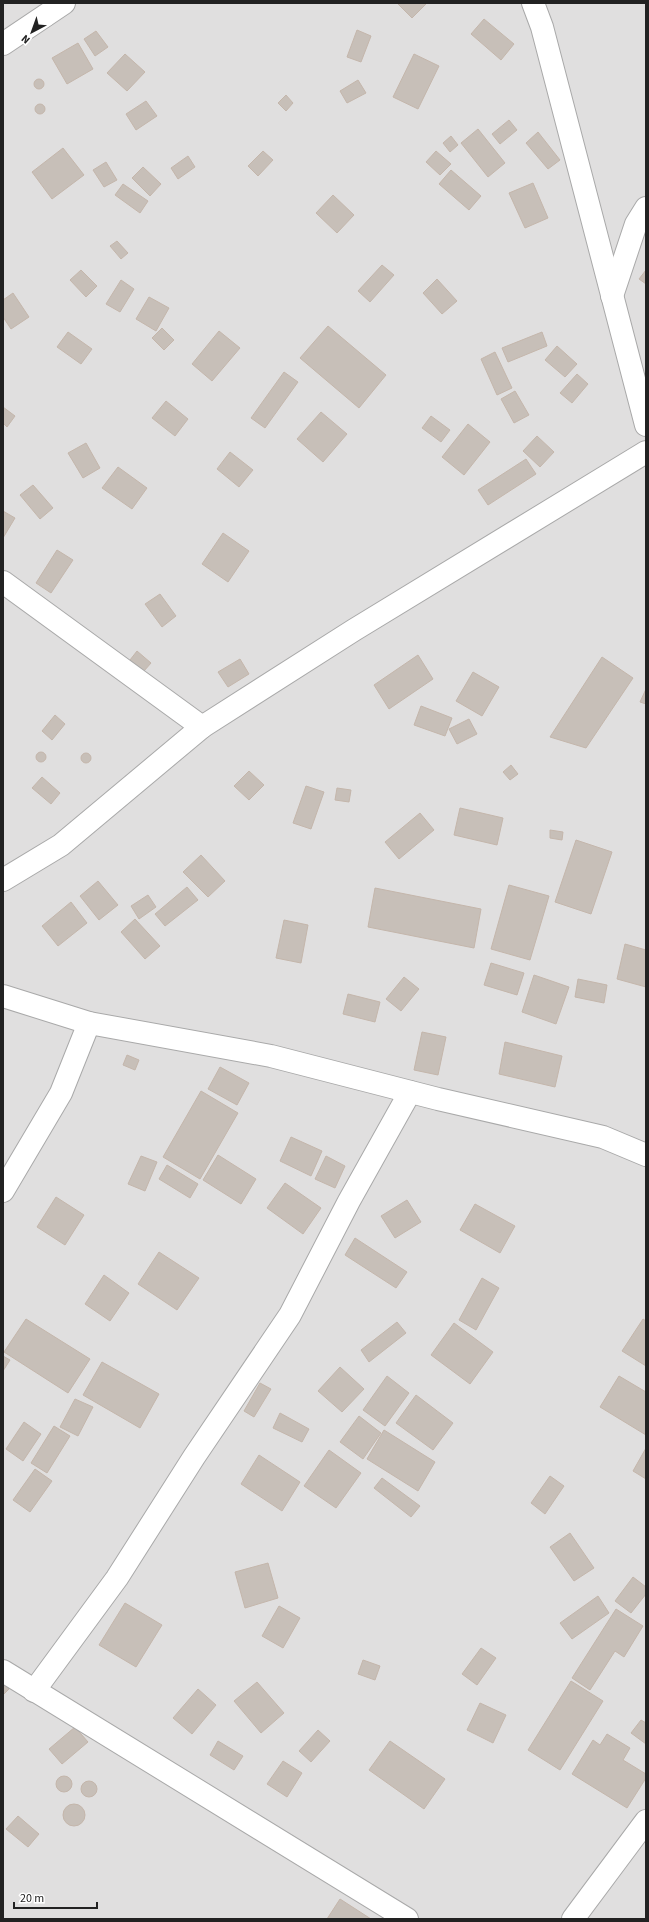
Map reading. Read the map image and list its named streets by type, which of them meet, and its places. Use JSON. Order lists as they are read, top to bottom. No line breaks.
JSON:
{"scale_bar":"20 m","north":"bottom left"}
